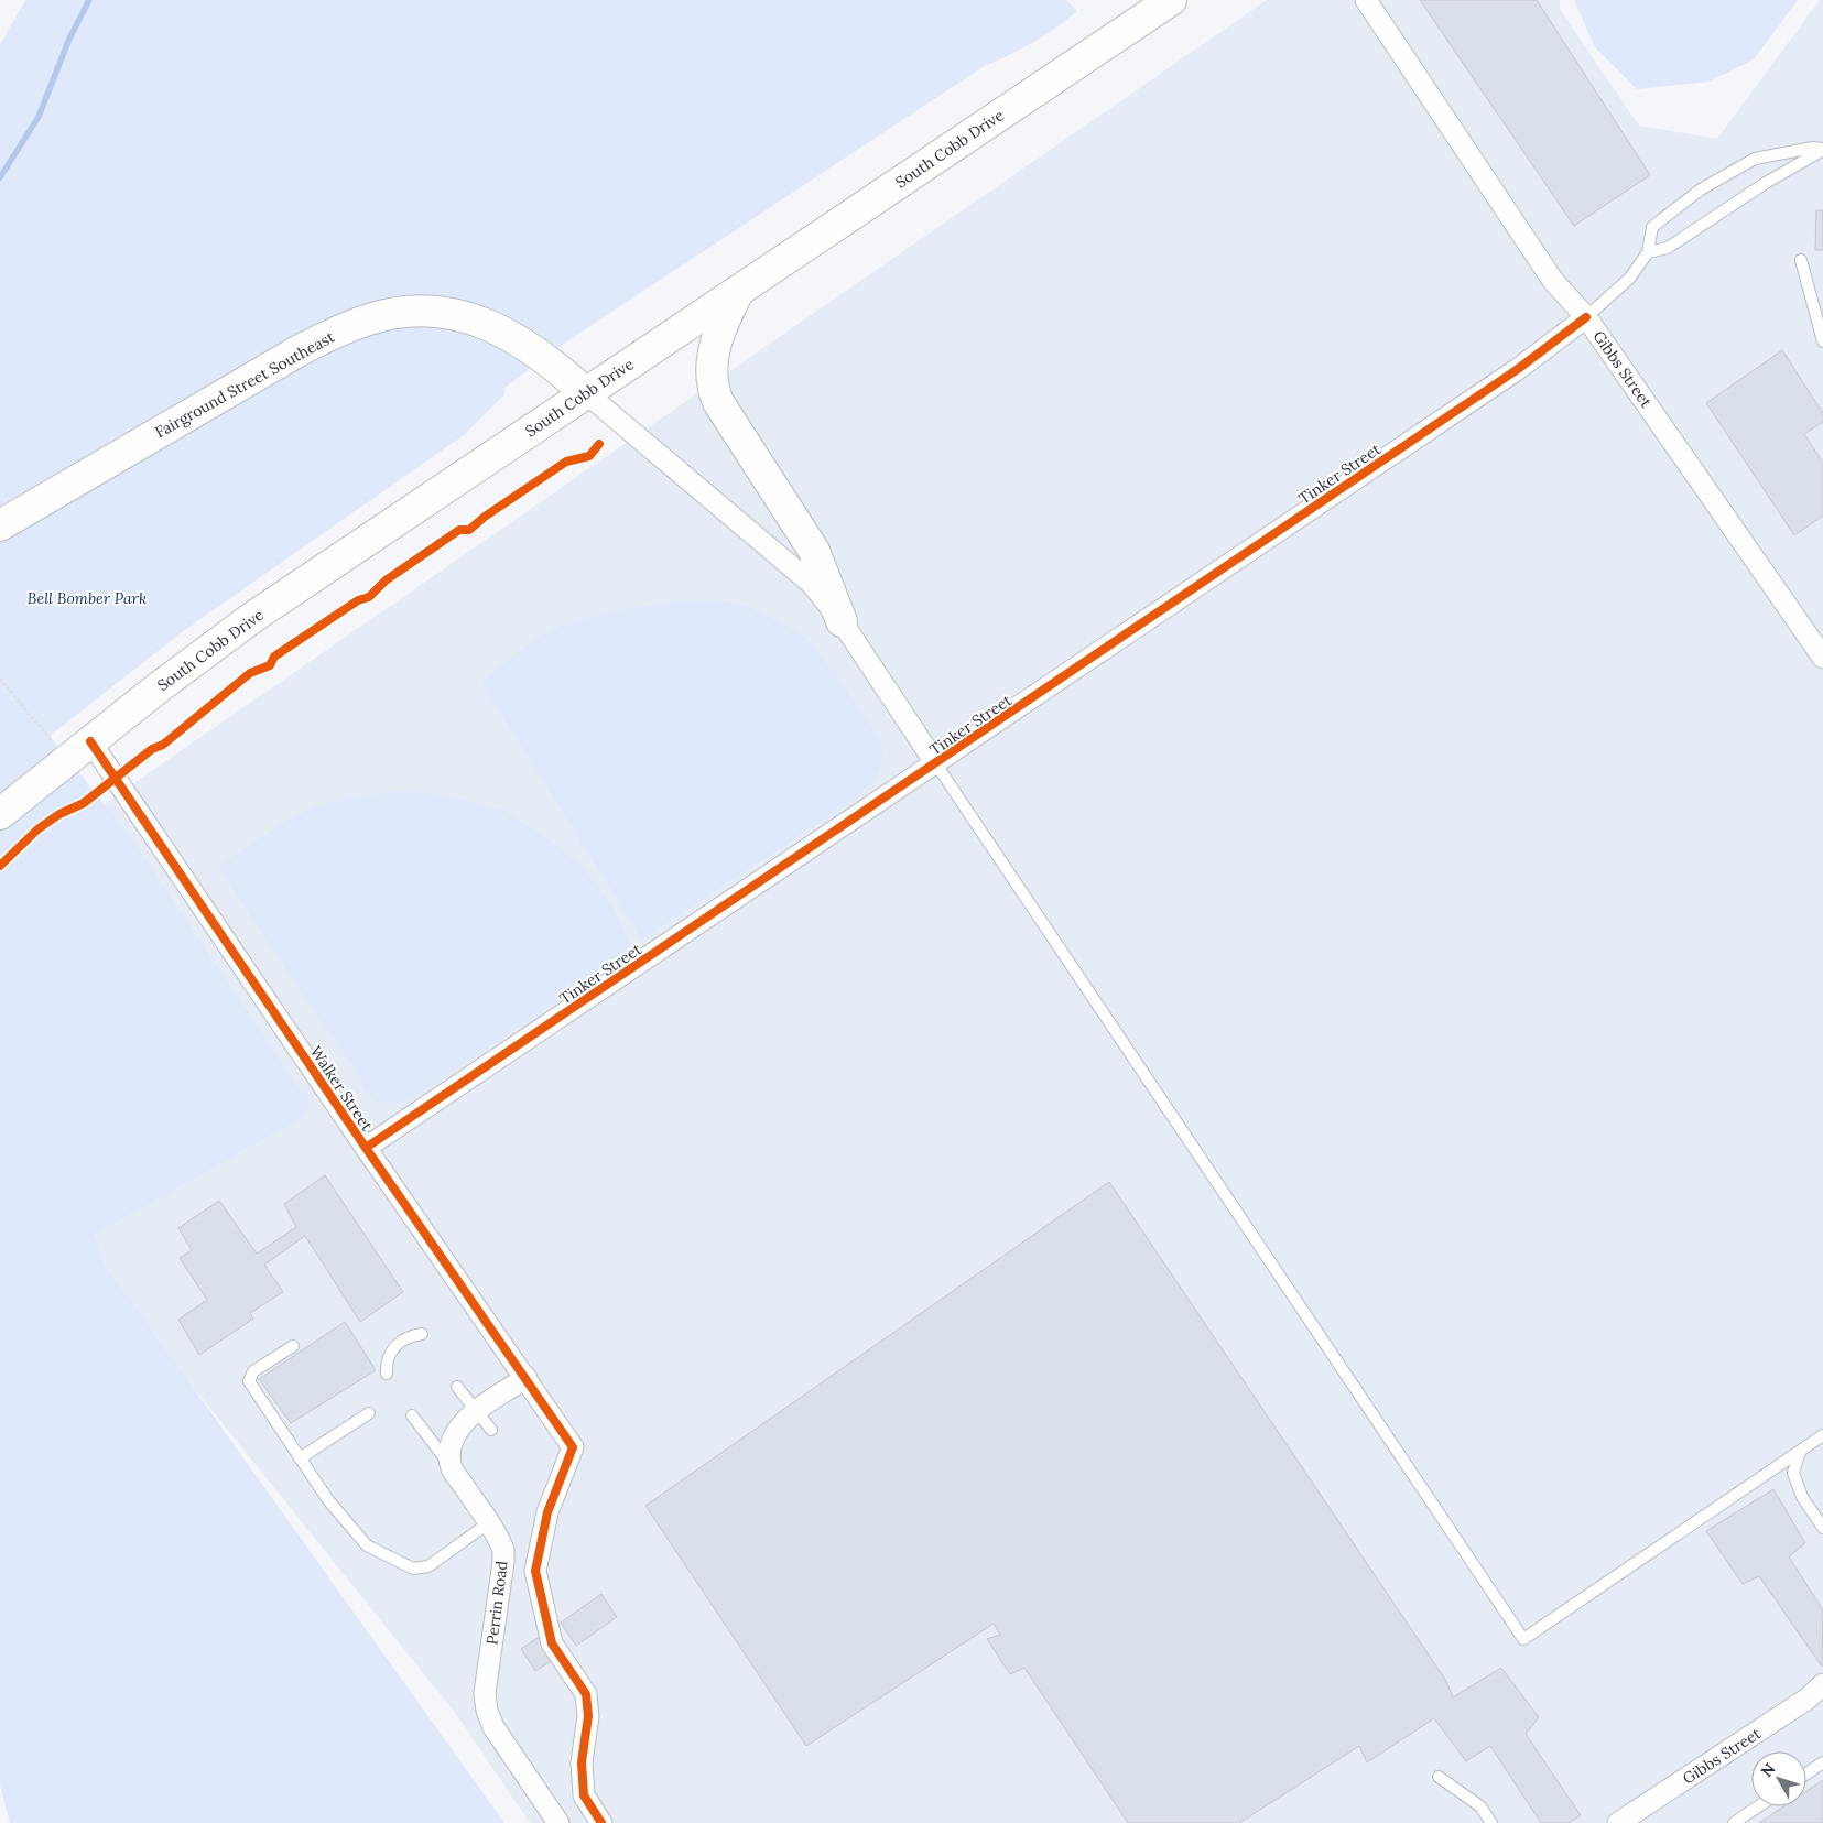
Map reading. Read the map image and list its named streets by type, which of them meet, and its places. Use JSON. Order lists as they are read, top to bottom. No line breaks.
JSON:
{"streets":{"main road":["South Cobb Drive","Fairground Street Southeast"],"street":["Gibbs Street","Tinker Street","Walker Street","Perrin Road"]},"crossings":[["South Cobb Drive","Fairground Street Southeast"],["South Cobb Drive","Walker Street"],["Gibbs Street","Tinker Street"],["Tinker Street","Walker Street"]],"parks":["Bell Bomber Park"],"north":"top left"}
